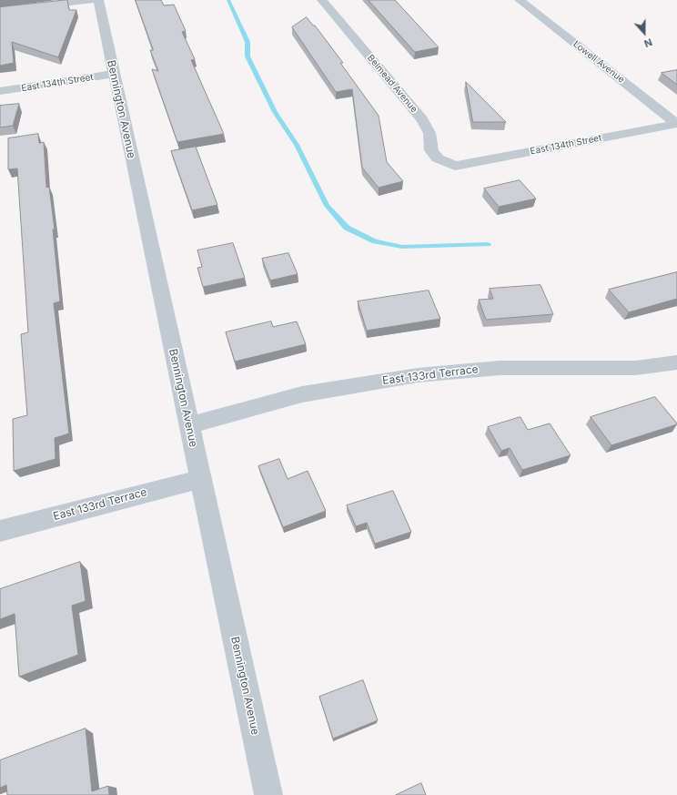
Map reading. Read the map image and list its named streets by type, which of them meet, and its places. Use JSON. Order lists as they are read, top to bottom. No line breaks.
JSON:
{"streets":{"street":["Lowell Avenue","East 134th Street","Belmead Avenue","Bennington Avenue","East 133rd Terrace"]},"crossings":[["Lowell Avenue","East 134th Street"],["East 134th Street","Belmead Avenue"],["East 134th Street","Bennington Avenue"],["Bennington Avenue","East 133rd Terrace"]],"north":"bottom"}
